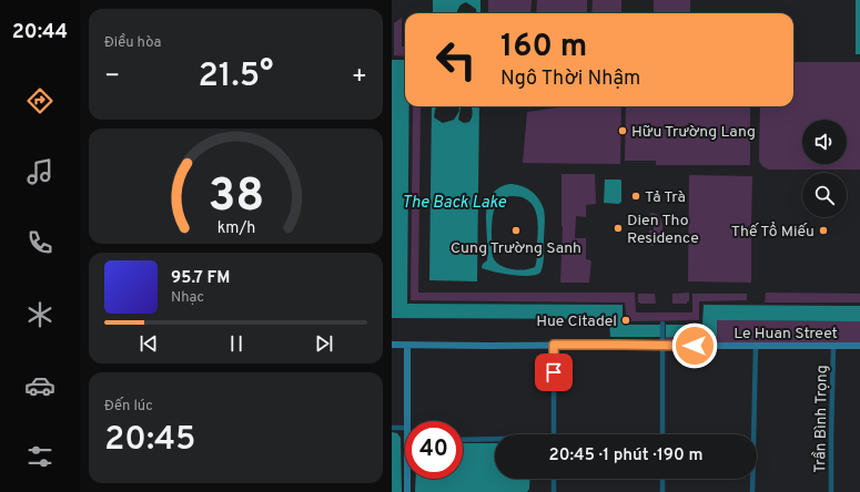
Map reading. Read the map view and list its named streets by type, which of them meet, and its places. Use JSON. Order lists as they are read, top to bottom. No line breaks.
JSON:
{"streets":{"street":["Le Huan Street","Trần Bình Trọng"]},"crossings":[["Le Huan Street","Trần Bình Trọng"]],"water":["The Back Lake"],"places":["Hữu Trường Lang","Tả Trà","Dien Tho Residence","Cung Trường Sanh","Thế Tổ Miếu","Hue Citadel"],"page":{"tabs":"20:44","tile":["Điều hòa",["Đến lúc","20:45"]],"turn":["160 m","Ngô Thời Nhậm"],"heat":["−","21.5°","+"],"song":["95.7 FM","Nhạc"],"limit":"40","trip":"20:45 · 1 phút · 190 m","gauge":["38","km/h"]}}
